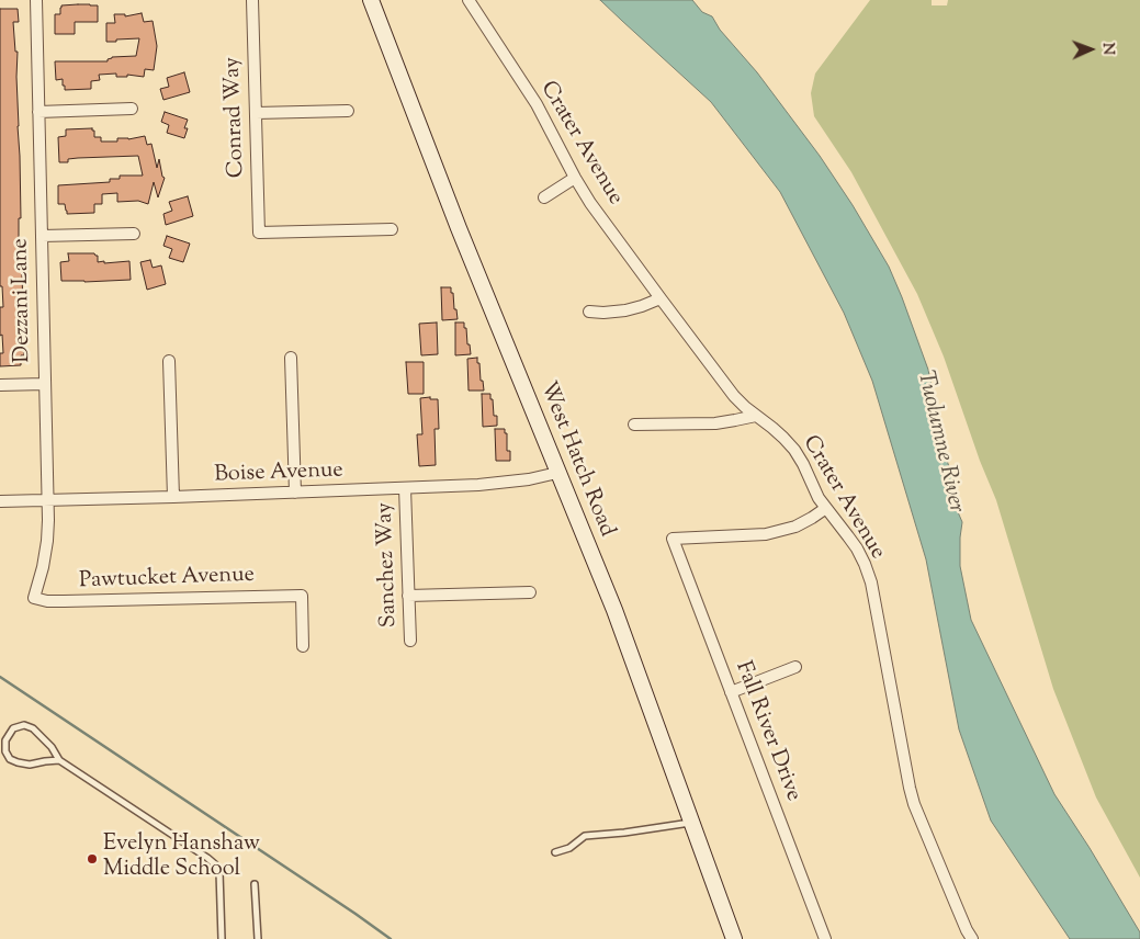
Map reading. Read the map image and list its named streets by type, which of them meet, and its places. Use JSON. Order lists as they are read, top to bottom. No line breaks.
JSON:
{"streets":{"main road":["West Hatch Road"],"street":["Conrad Way","Crater Avenue","Dezzani Lane","Boise Avenue","Sanchez Way","Pawtucket Avenue","Fall River Drive"]},"crossings":[["Crater Avenue","Fall River Drive"],["Dezzani Lane","Boise Avenue"],["Dezzani Lane","Pawtucket Avenue"],["West Hatch Road","Boise Avenue"],["Boise Avenue","Sanchez Way"]],"water":["Tuolumne River"],"places":["Evelyn Hanshaw Middle School"],"north":"right"}
